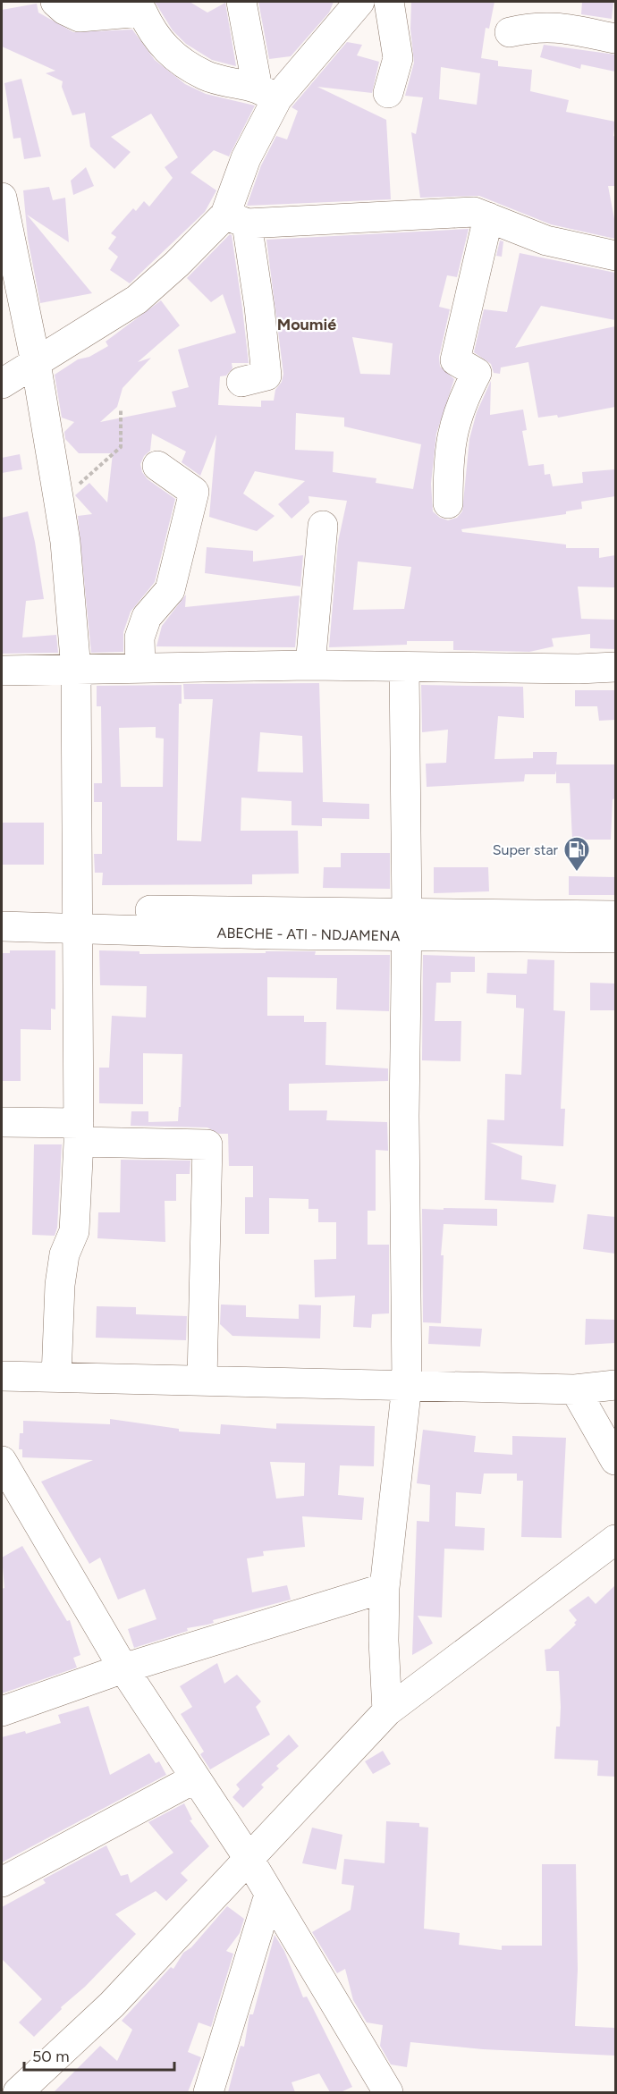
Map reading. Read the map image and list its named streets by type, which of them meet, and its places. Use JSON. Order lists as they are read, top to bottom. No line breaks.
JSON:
{"streets":{"main road":["ABECHE - ATI - NDJAMENA"]},"districts":["Moumié"],"places":{"fuel station":["Super star"]},"scale_bar":"50 m"}
